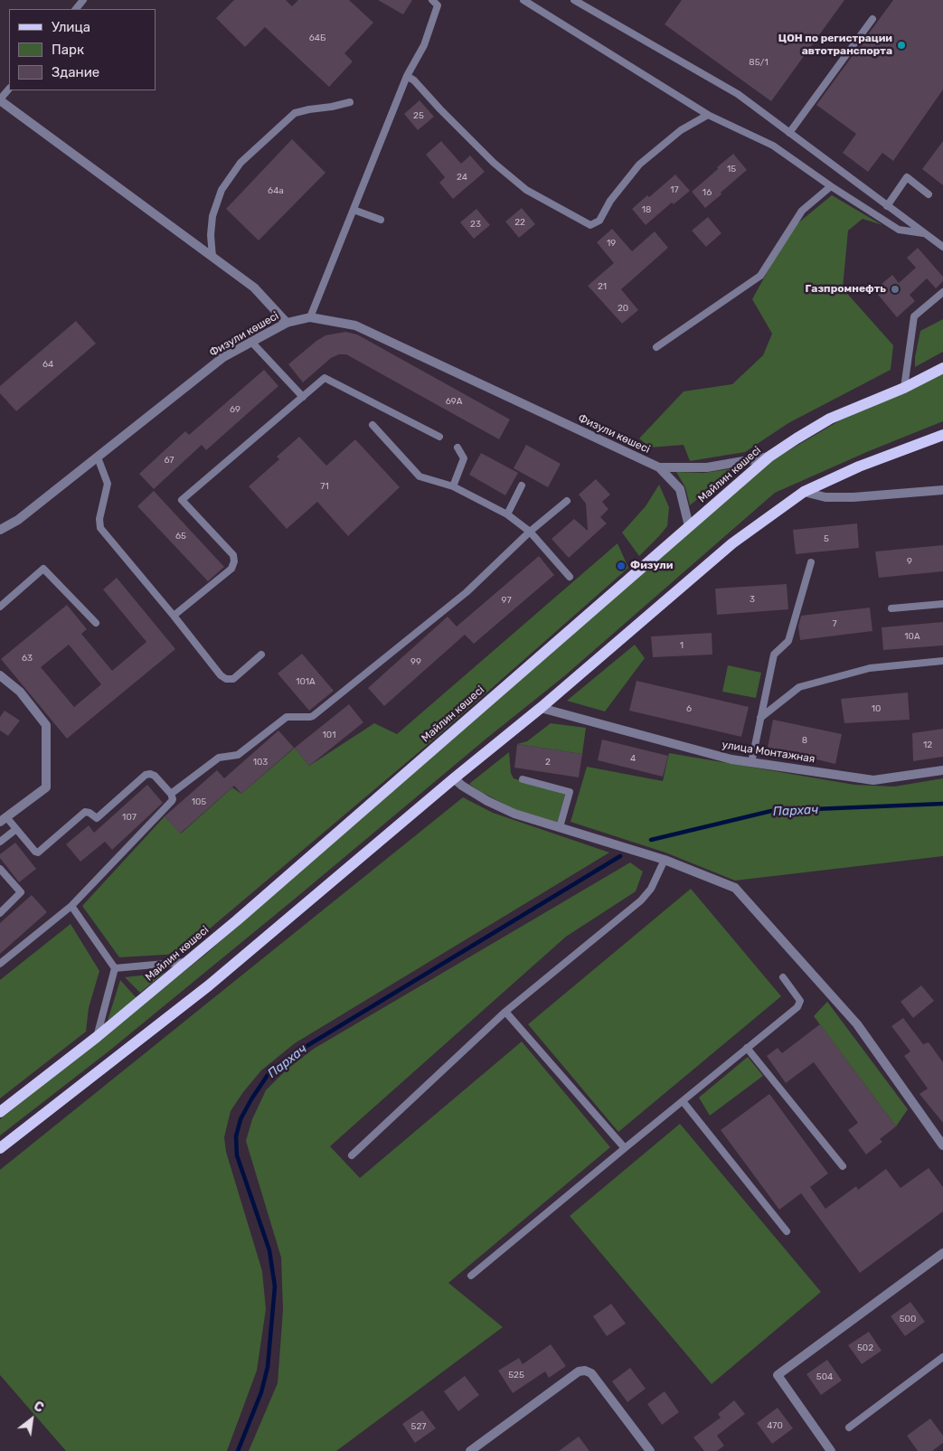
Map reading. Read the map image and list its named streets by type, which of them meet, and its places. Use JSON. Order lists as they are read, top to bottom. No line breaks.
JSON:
{"streets":{"main road":["Майлин көшесі"],"street":["Физули көшесі","улица Монтажная"]},"water":["Пархач"],"places":["ЦОН по регистрации автотранспорта","Газпромнефть","Физули"],"house_numbers":["64Б","85/1","25","15","24","17","64а","16","18","22","23","19","21","20","64","69А","69","67","71","65","5","9","3","97","7","10А","1","63","99","101А","6","10","101","8","12","4","103","2","105","107","500","502","525","504","470","527"],"legend":["Улица","Парк","Здание"],"north":"top right"}
